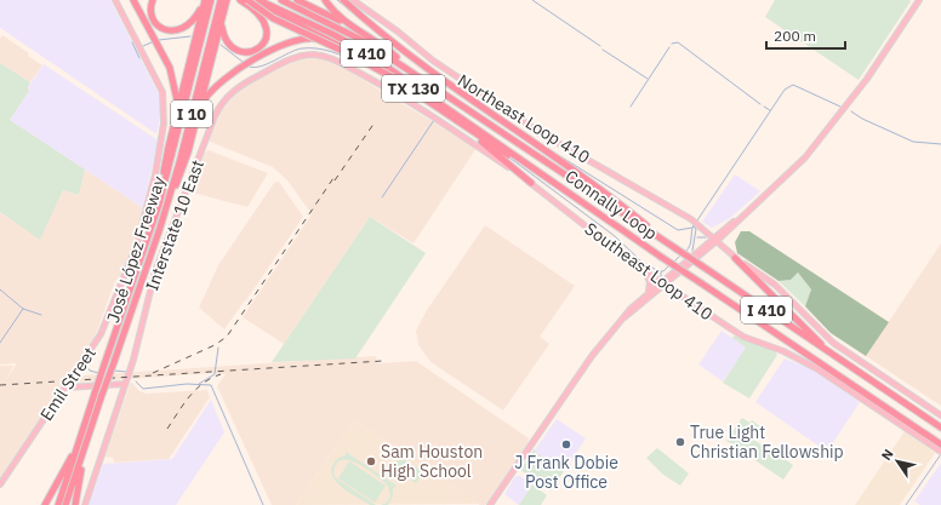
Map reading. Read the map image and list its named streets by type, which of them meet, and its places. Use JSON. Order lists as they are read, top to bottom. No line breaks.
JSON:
{"streets":{"highway":["I 410","TX 130","I 10","Connally Loop","José López Freeway"],"main road":["Northeast Loop 410","Interstate 10 East","Southeast Loop 410","Emil Street"]},"crossings":[["I 410","TX 130"],["TX 130","Connally Loop"],["Interstate 10 East","Southeast Loop 410"]],"places":["True Light Christian Fellowship","J Frank Dobie Post Office","Sam Houston High School"],"scale_bar":"200 m","north":"top left"}
